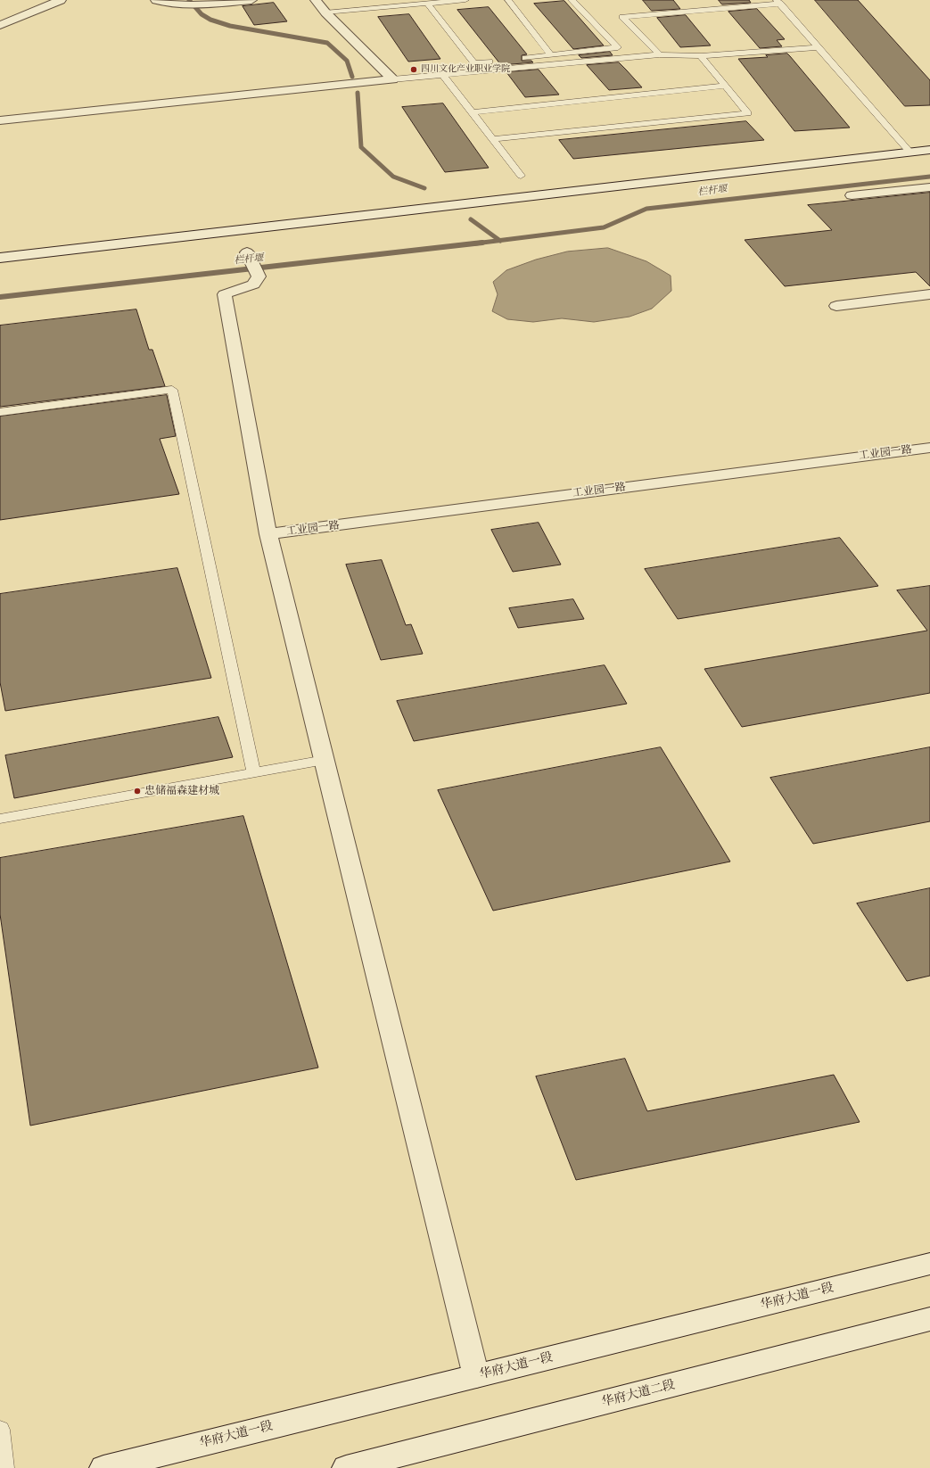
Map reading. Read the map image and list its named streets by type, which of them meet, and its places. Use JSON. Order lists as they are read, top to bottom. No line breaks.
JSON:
{"streets":{"street":["工业园一路","华府大道一段","华府大道二段"]},"water":["栏杆堰"],"places":["四川文化产业职业学院","忠储福森建材城"]}
